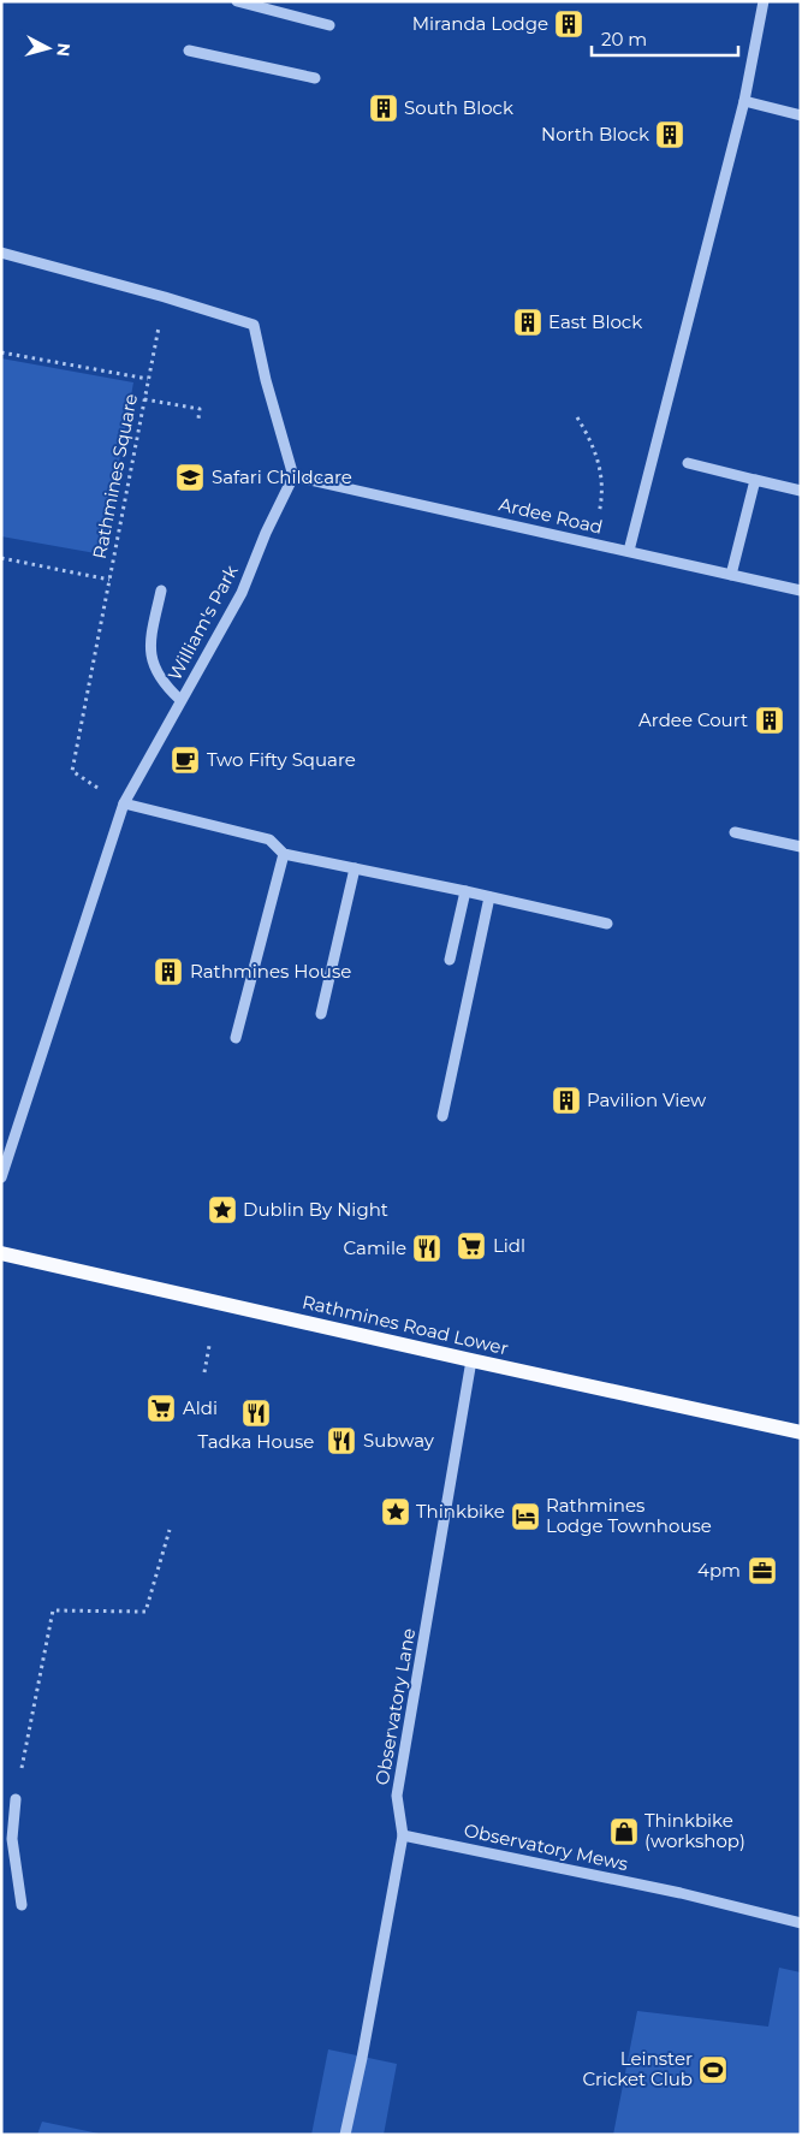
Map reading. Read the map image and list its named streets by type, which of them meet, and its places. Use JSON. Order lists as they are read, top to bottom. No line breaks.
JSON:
{"streets":{"main road":["Rathmines Road Lower"],"street":["Ardee Road","William's Park","Observatory Lane","Observatory Mews"],"path":["Rathmines Square"]},"crossings":[["Rathmines Square","William's Park"],["Ardee Road","William's Park"],["Rathmines Road Lower","Observatory Lane"],["Observatory Lane","Observatory Mews"]],"places":{"building":["Miranda Lodge","South Block","North Block","East Block","Ardee Court","Rathmines House","Pavilion View"],"school or university":["Safari Childcare"],"cafe":["Two Fifty Square"],"place":["Dublin By Night","Thinkbike"],"supermarket":["Lidl","Aldi"],"restaurant":["Camile","Tadka House","Subway"],"hotel":["Rathmines Lodge Townhouse"],"office":["4pm"],"shop":["Thinkbike (workshop)"],"sports":["Leinster Cricket Club"]},"scale_bar":"20 m","north":"right"}
